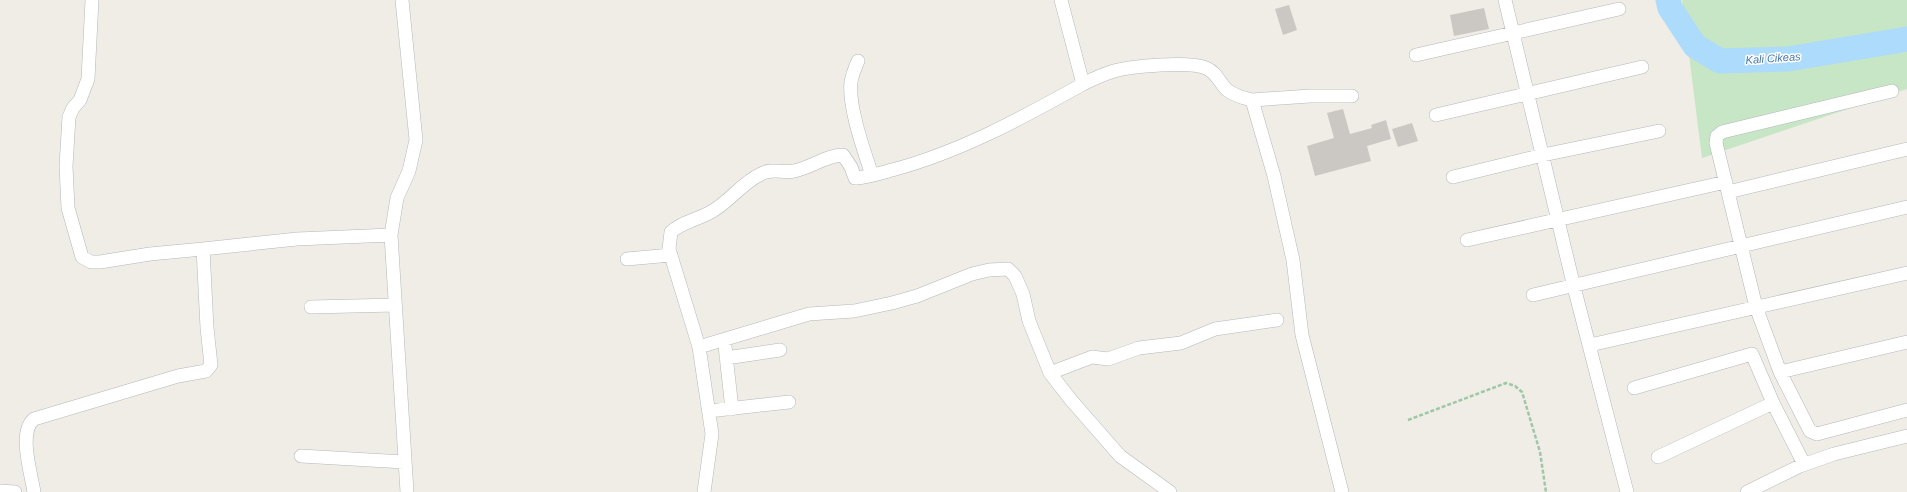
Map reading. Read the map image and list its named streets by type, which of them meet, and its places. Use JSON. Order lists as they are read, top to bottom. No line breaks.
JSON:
{"water":["Kali Cikeas"]}
